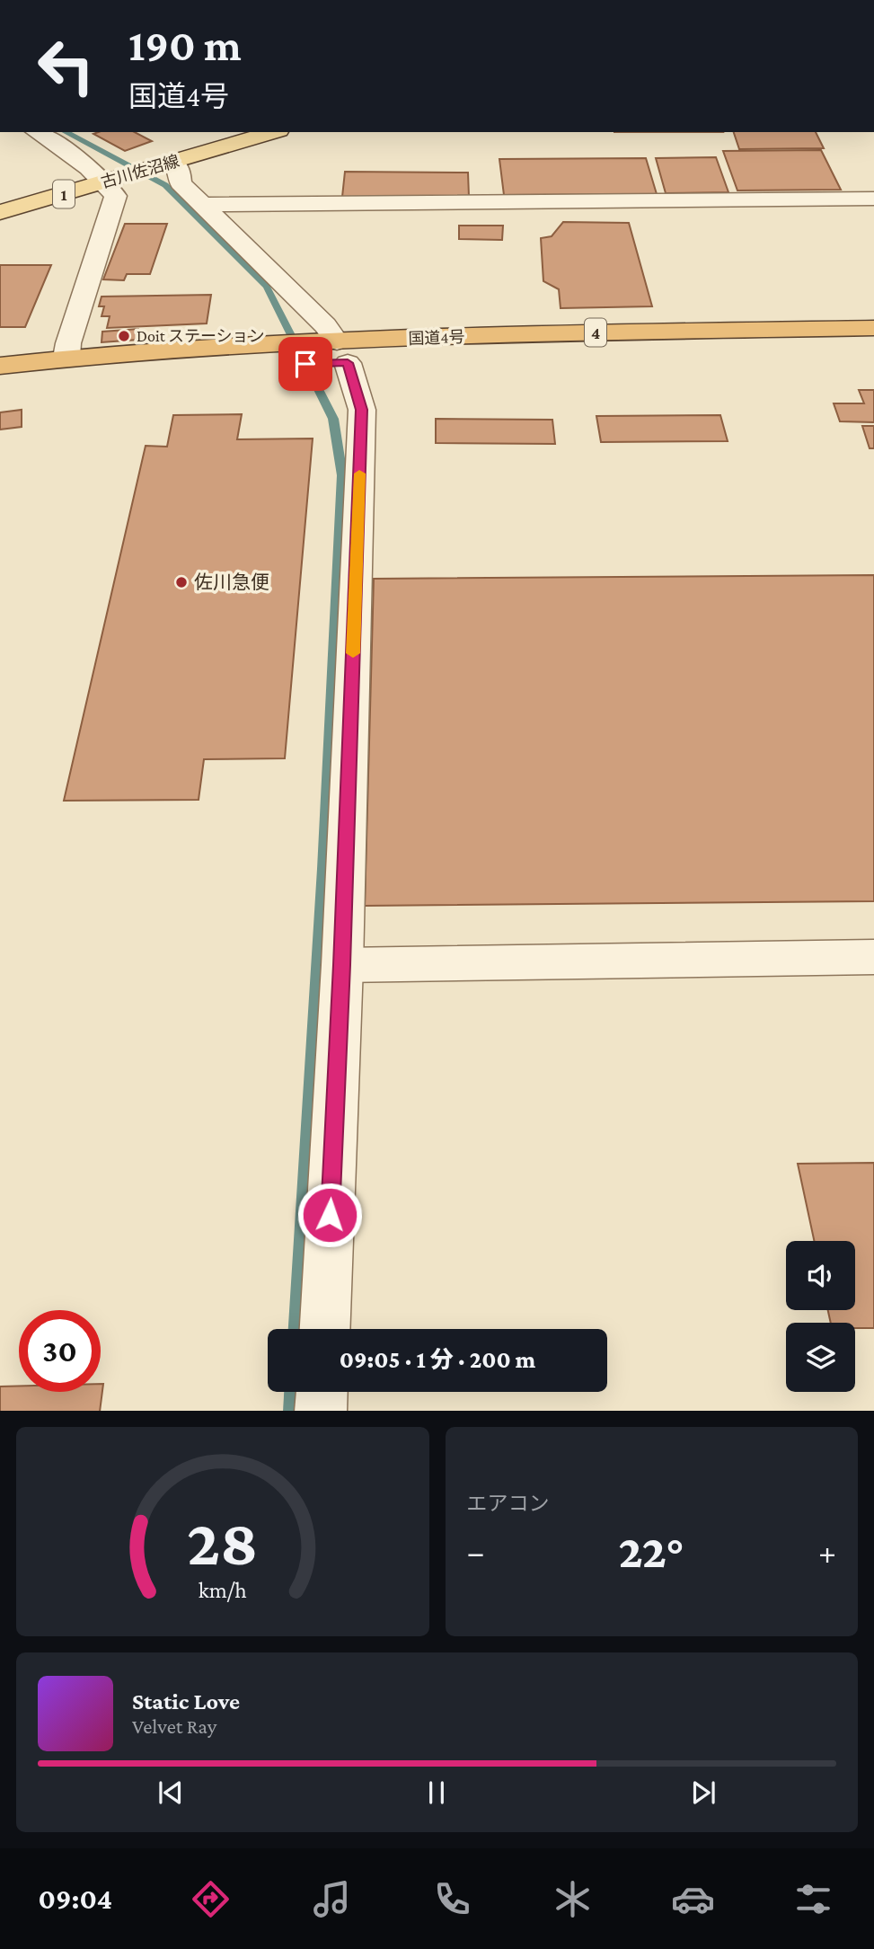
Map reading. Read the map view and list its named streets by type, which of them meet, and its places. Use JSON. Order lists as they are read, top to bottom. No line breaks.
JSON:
{"streets":{"highway":["4","国道4号"],"main road":["古川佐沼線","1"]},"places":["Doit ステーション","佐川急便"],"page":{"turn":["190 m","国道4号"],"limit":"30","trip":"09:05 · 1 分 · 200 m","tile":"エアコン","heat":["−","22°","+"],"song":["Static Love","Velvet Ray"],"tabs":"09:04","gauge":["28","km/h"]}}
